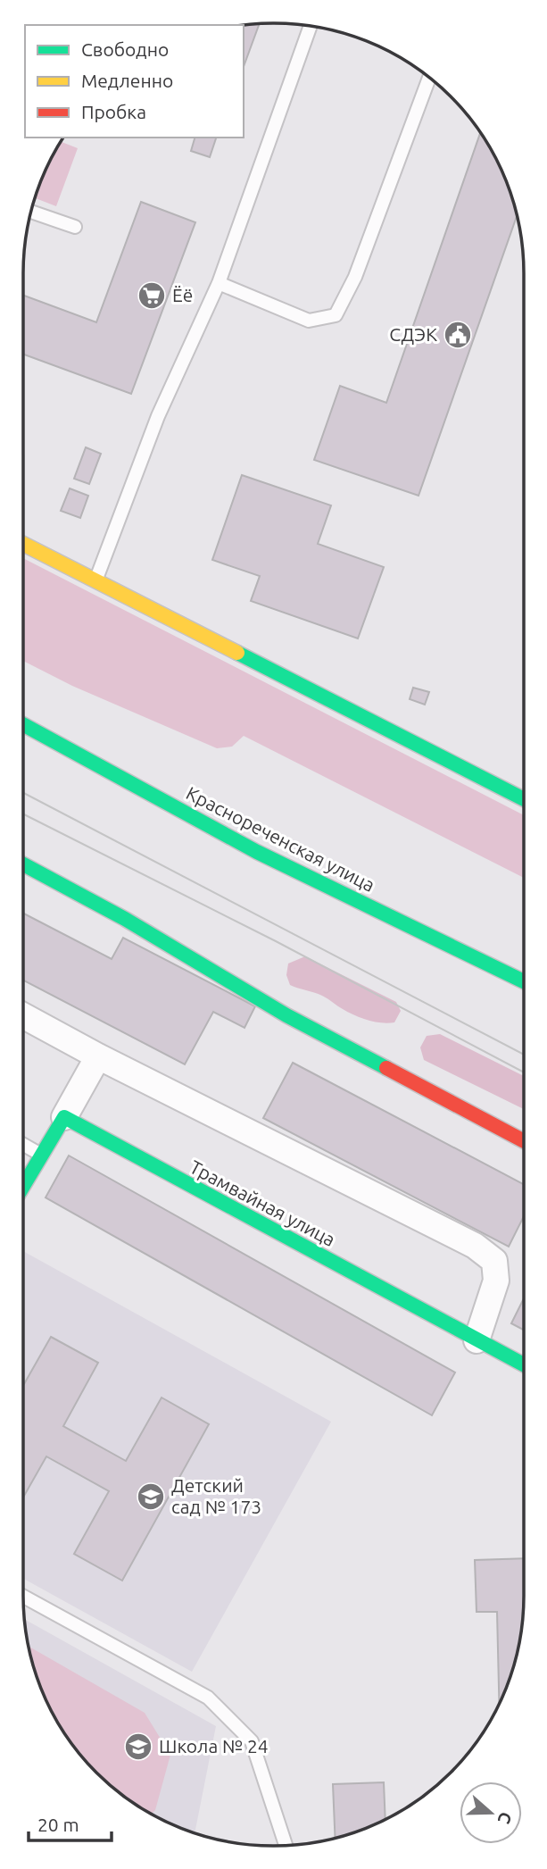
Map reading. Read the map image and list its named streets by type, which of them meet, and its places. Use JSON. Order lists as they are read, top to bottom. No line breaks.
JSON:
{"streets":{"street":["Краснореченская улица","Трамвайная улица"]},"places":{"supermarket":["Ёё"],"public building":["СДЭК"],"school or university":["Детский сад № 173","Школа № 24"]},"legend":["Свободно","Медленно","Пробка"],"scale_bar":"20 m","north":"right"}
